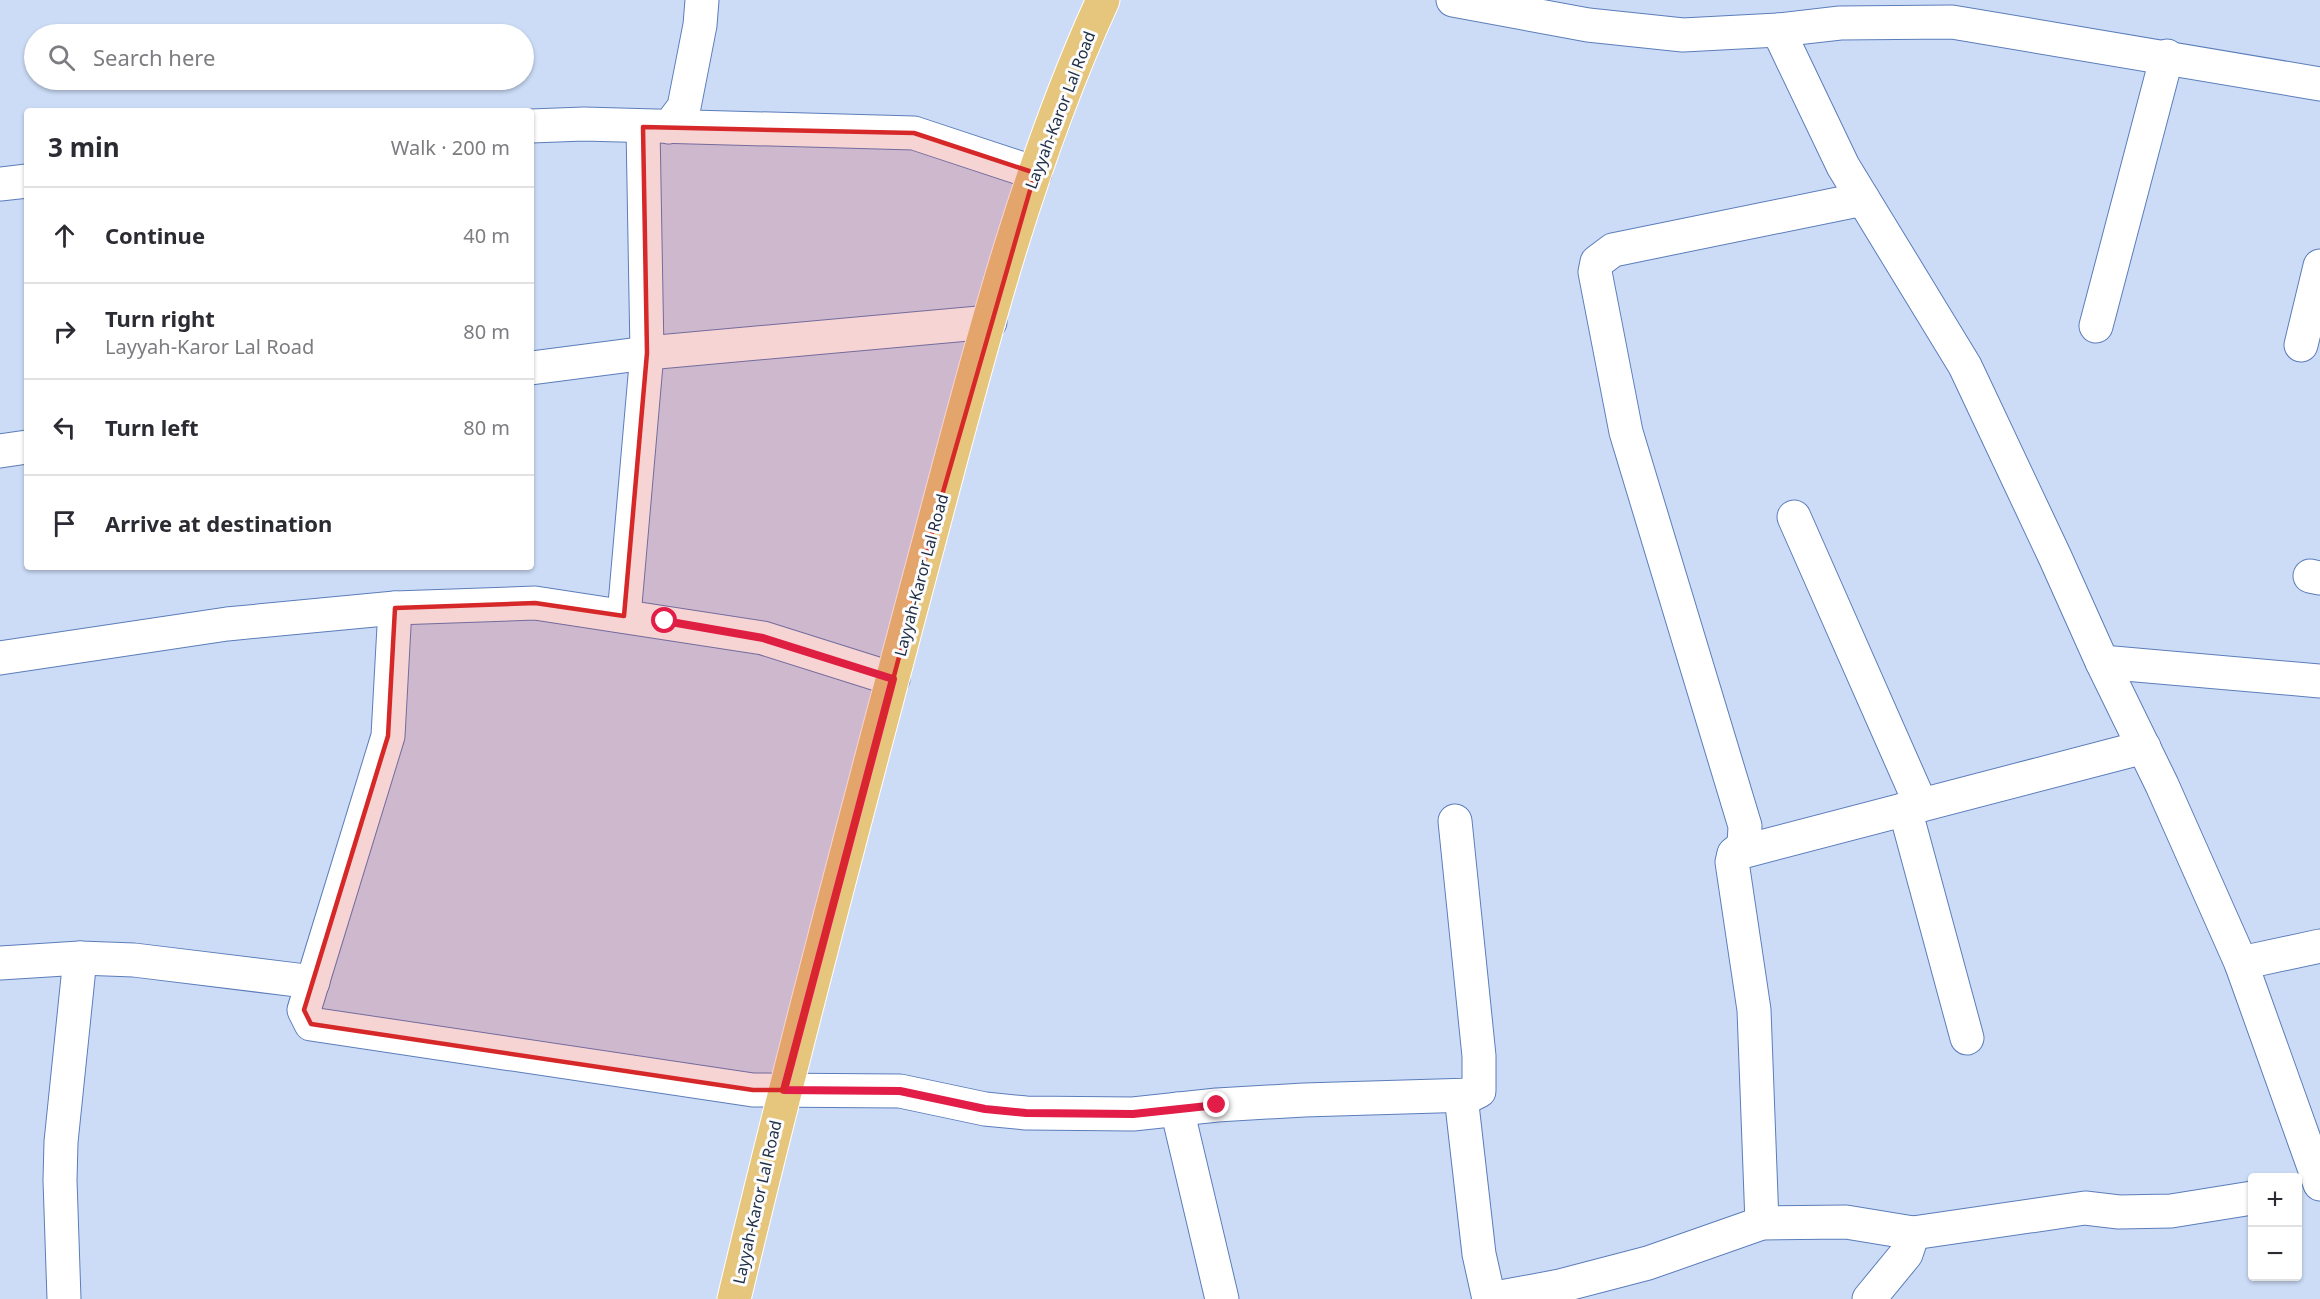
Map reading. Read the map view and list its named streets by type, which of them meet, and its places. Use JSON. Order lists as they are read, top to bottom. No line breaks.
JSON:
{"streets":{"main road":["Layyah-Karor Lal Road"]},"page":{"search":"Search here","heading":["3 min","Walk · 200 m"],"list":[["Continue","40 m"],["Turn right","Layyah-Karor Lal Road","80 m"],["Turn left","80 m"],"Arrive at destination"],"map_buttons":["+","−"]}}
